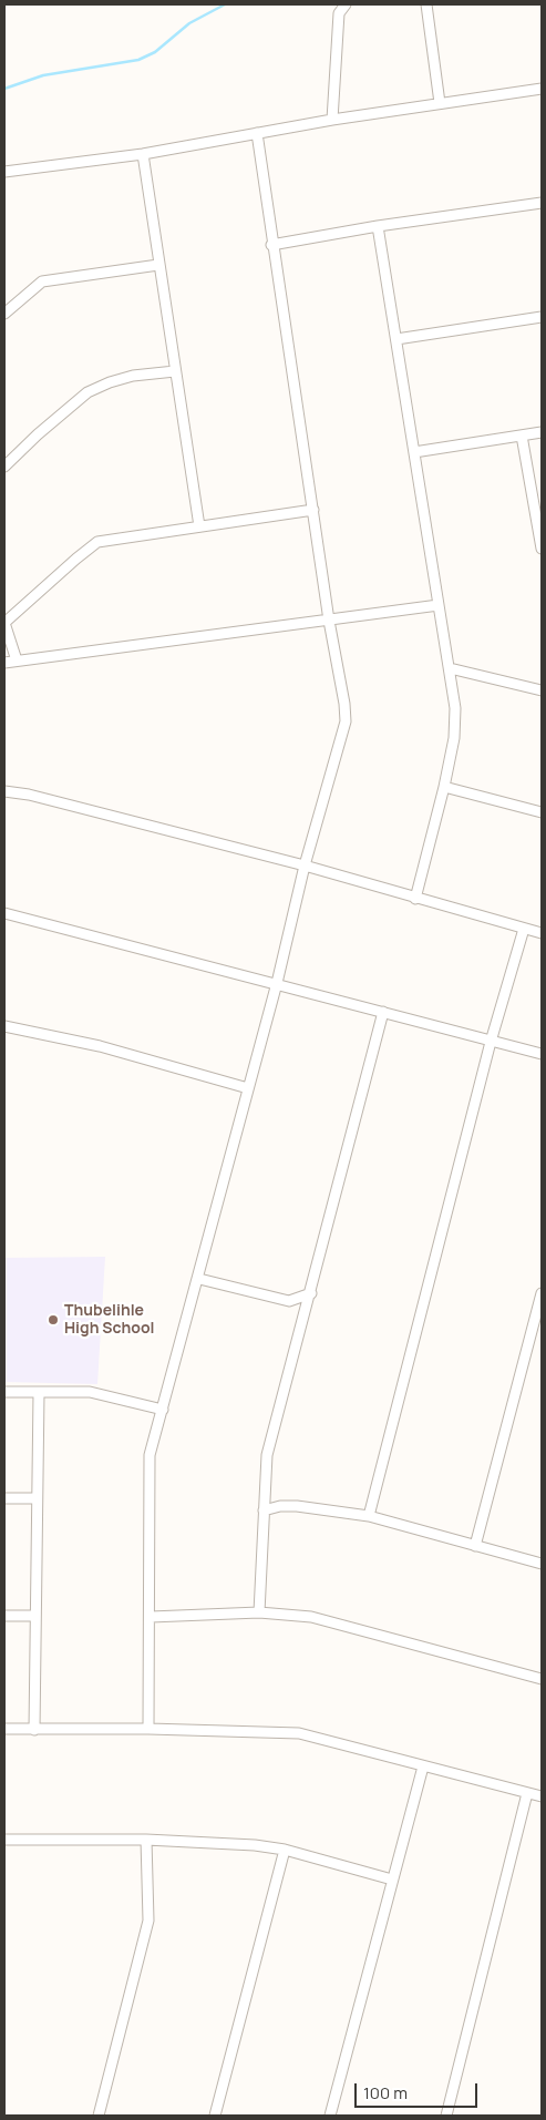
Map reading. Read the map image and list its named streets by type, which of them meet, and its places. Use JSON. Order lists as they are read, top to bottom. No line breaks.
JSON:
{"places":["Thubelihle High School"],"scale_bar":"100 m"}
